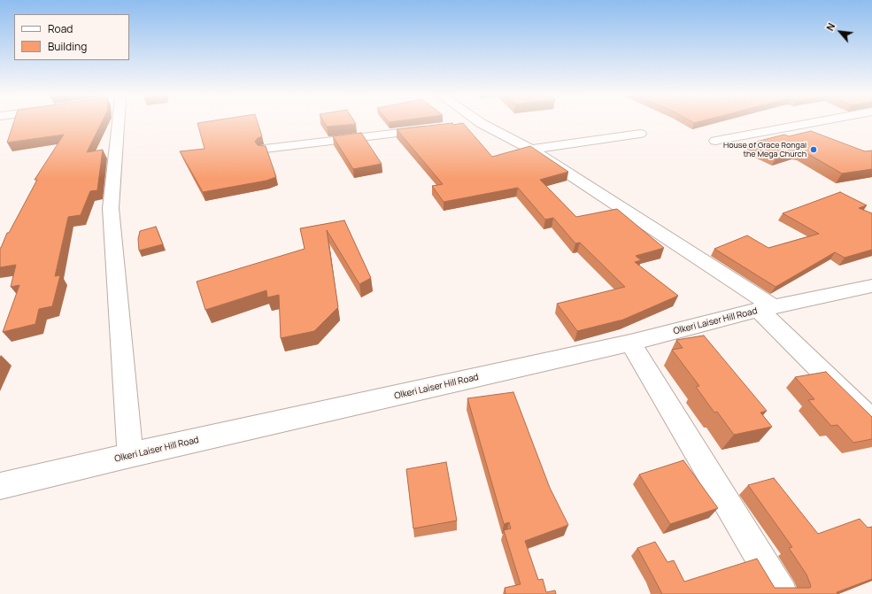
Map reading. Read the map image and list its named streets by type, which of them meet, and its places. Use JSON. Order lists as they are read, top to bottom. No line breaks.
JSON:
{"streets":{"street":["Olkeri Laiser Hill Road"]},"places":["House of Grace Rongai the Mega Church"],"legend":["Road","Building"],"north":"top left"}
